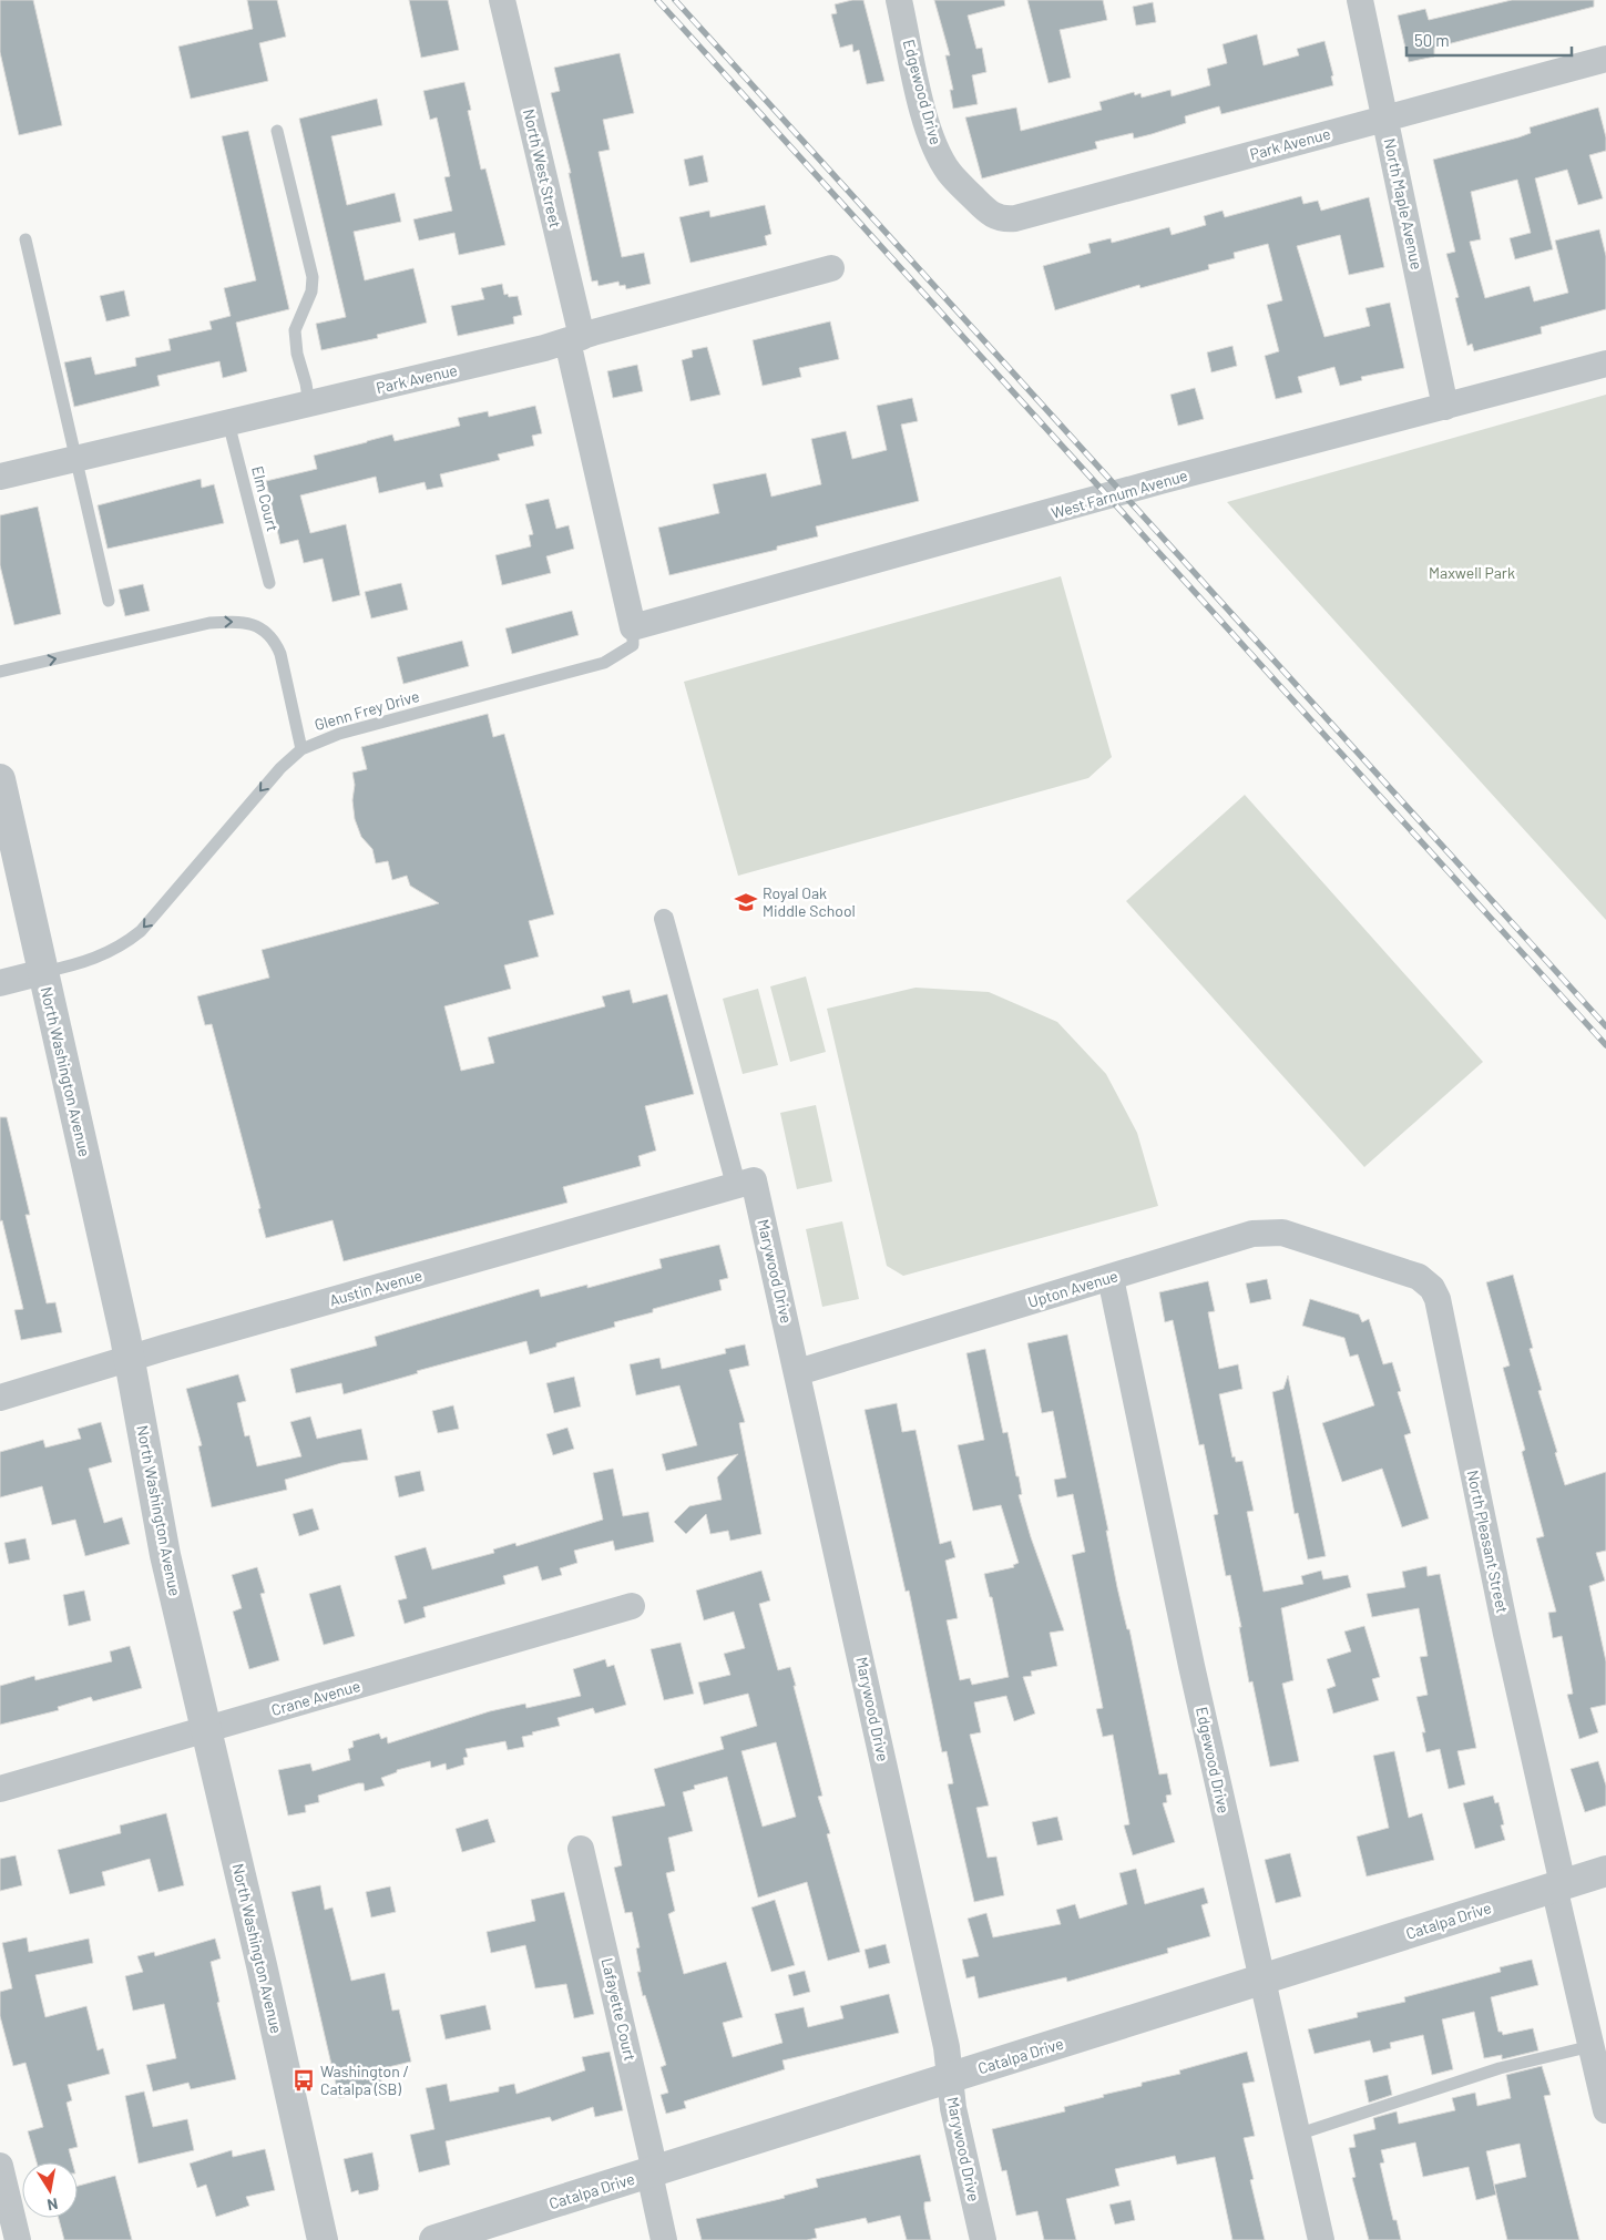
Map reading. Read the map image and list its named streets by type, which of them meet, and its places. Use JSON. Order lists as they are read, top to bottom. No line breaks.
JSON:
{"streets":{"street":["Edgewood Drive","Park Avenue","North West Street","North Maple Avenue","West Farnum Avenue","North Washington Avenue","Marywood Drive","Austin Avenue","Upton Avenue","North Pleasant Street","Crane Avenue","Catalpa Drive","Lafayette Court"],"lane":["Elm Court","Glenn Frey Drive"]},"crossings":[["Edgewood Drive","Park Avenue"],["Edgewood Drive","Upton Avenue"],["Edgewood Drive","Catalpa Drive"],["Park Avenue","North West Street"],["Park Avenue","North Maple Avenue"],["Park Avenue","Elm Court"],["North West Street","West Farnum Avenue"],["North West Street","Glenn Frey Drive"],["North Maple Avenue","West Farnum Avenue"],["West Farnum Avenue","Glenn Frey Drive"],["Glenn Frey Drive","North Washington Avenue"],["North Washington Avenue","Austin Avenue"],["North Washington Avenue","Crane Avenue"],["Marywood Drive","Austin Avenue"],["Marywood Drive","Upton Avenue"],["Marywood Drive","Catalpa Drive"],["Upton Avenue","North Pleasant Street"],["North Pleasant Street","Catalpa Drive"],["Catalpa Drive","Lafayette Court"]],"one_way":["Glenn Frey Drive"],"parks":["Maxwell Park"],"places":{"school or university":["Royal Oak Middle School"],"bus stop":["Washington / Catalpa (SB)"]},"scale_bar":"50 m","north":"bottom"}
